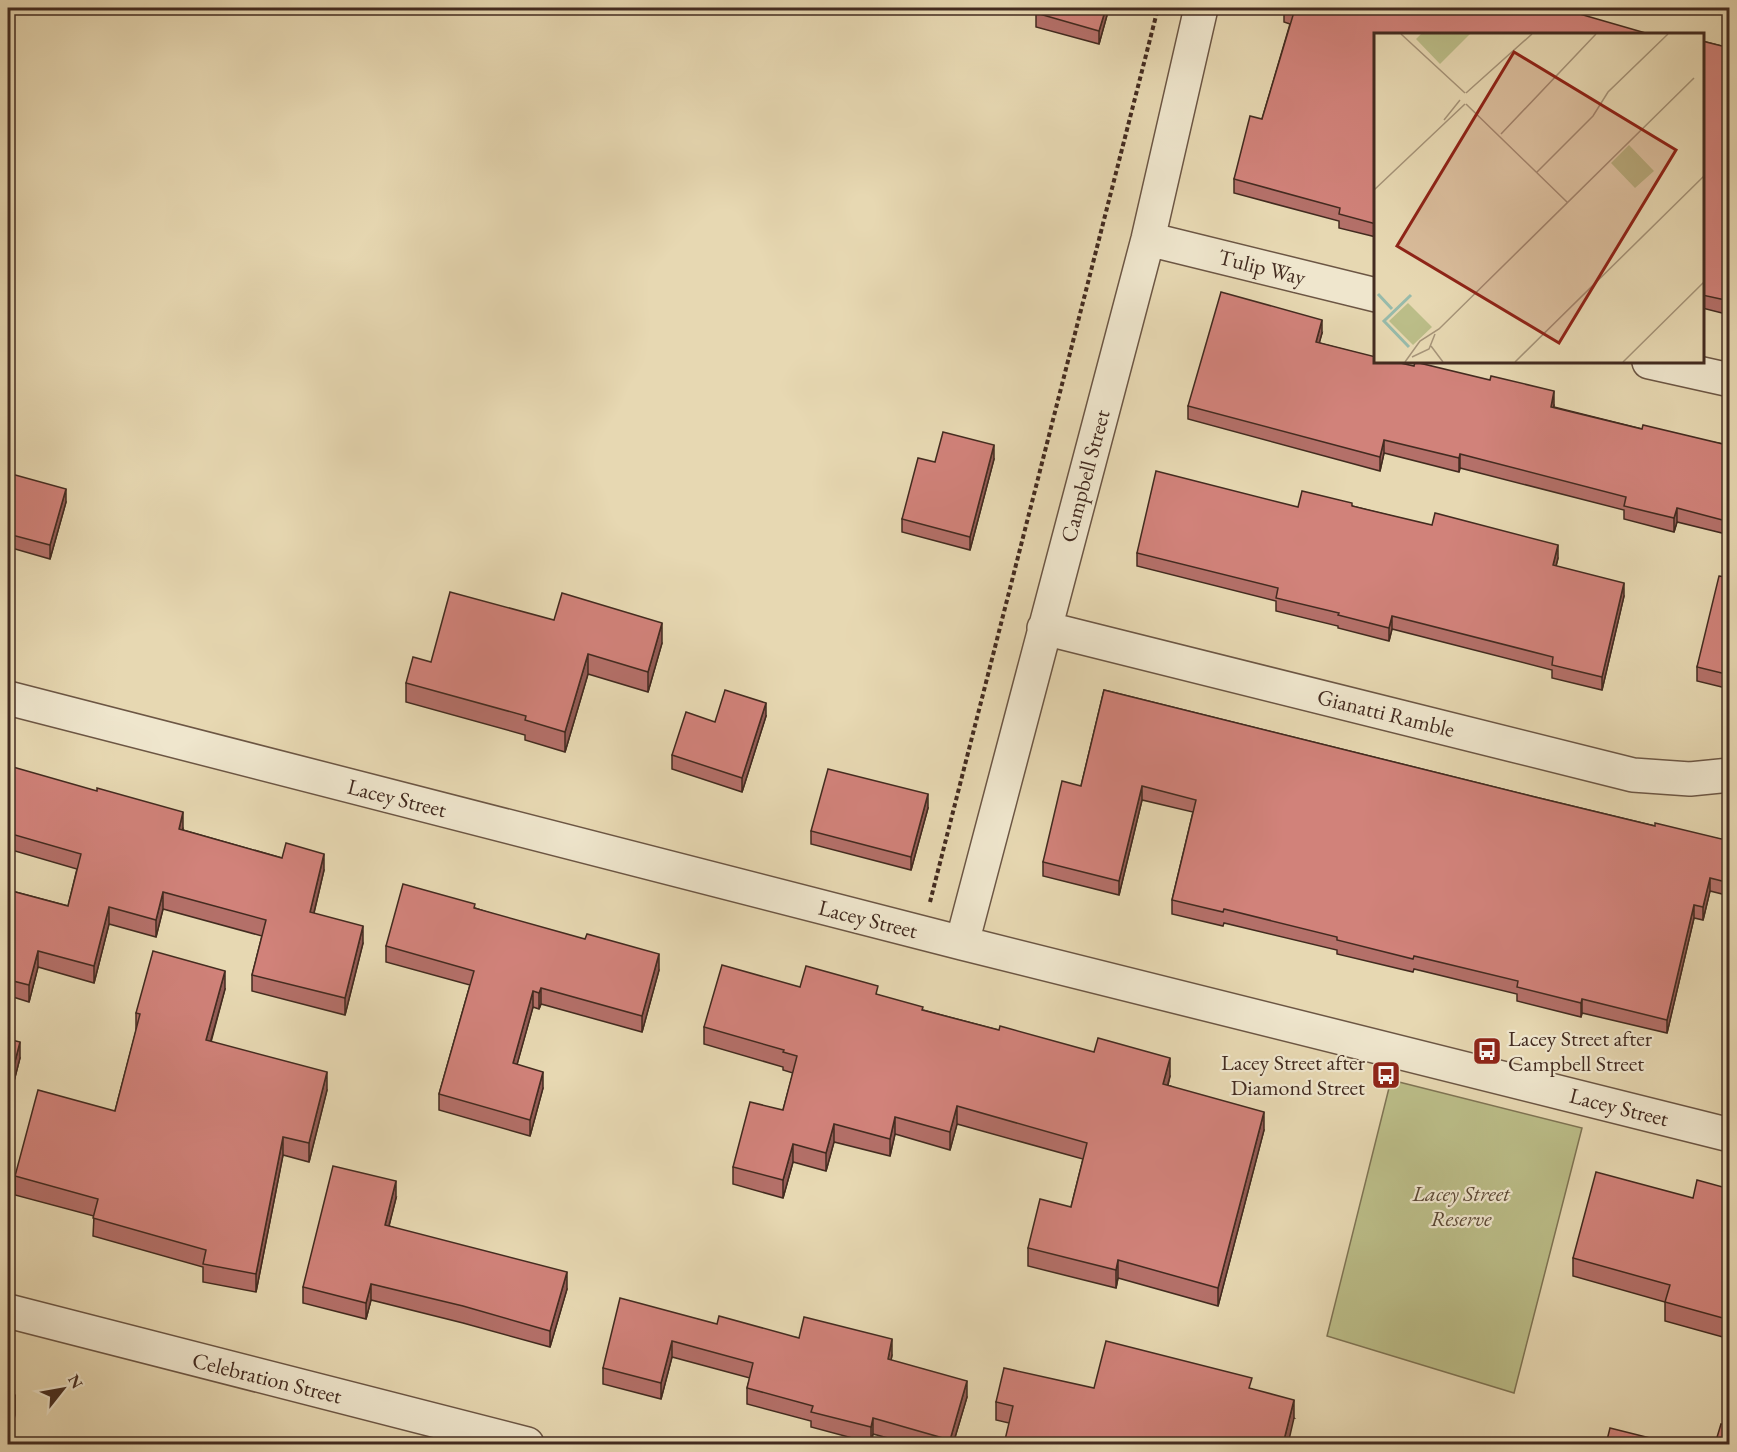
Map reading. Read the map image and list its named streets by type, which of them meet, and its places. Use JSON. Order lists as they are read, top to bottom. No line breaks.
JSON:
{"streets":{"street":["Tulip Way","Campbell Street","Gianatti Ramble","Lacey Street","Celebration Street"]},"crossings":[["Tulip Way","Campbell Street"],["Campbell Street","Gianatti Ramble"],["Campbell Street","Lacey Street"]],"parks":["Lacey Street Reserve"],"places":{"bus stop":["Lacey Street after Campbell Street","Lacey Street after Diamond Street"]},"north":"top right"}
